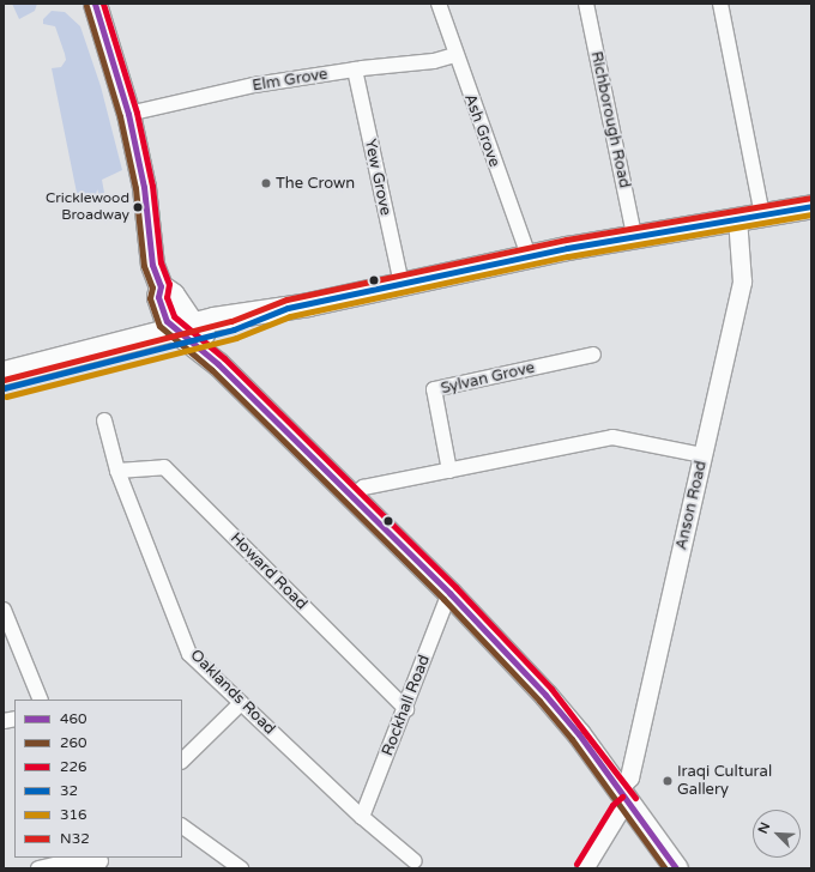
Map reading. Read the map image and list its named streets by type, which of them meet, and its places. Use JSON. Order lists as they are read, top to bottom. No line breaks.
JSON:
{"streets":{"street":["Elm Grove","Richborough Road","Ash Grove","Yew Grove","Sylvan Grove","Anson Road","Howard Road","Oaklands Road","Rockhall Road"]},"crossings":[["Elm Grove","Ash Grove"],["Elm Grove","Yew Grove"],["Howard Road","Oaklands Road"],["Howard Road","Rockhall Road"],["Oaklands Road","Rockhall Road"]],"places":["The Crown","Cricklewood Broadway","Iraqi Cultural Gallery"],"lines":["transit line 460","transit line 226","transit line 260","transit line N32","transit line 32","transit line 316"],"legend":["460","260","226","32","316","N32"],"north":"top left"}
